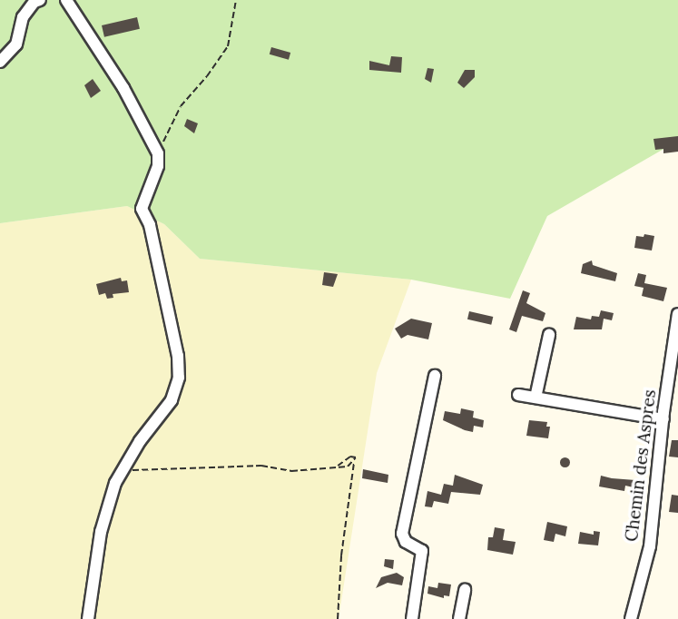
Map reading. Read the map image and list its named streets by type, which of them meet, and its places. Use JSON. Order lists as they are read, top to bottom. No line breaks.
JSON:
{"streets":{"street":["Chemin des Aspres"]}}
